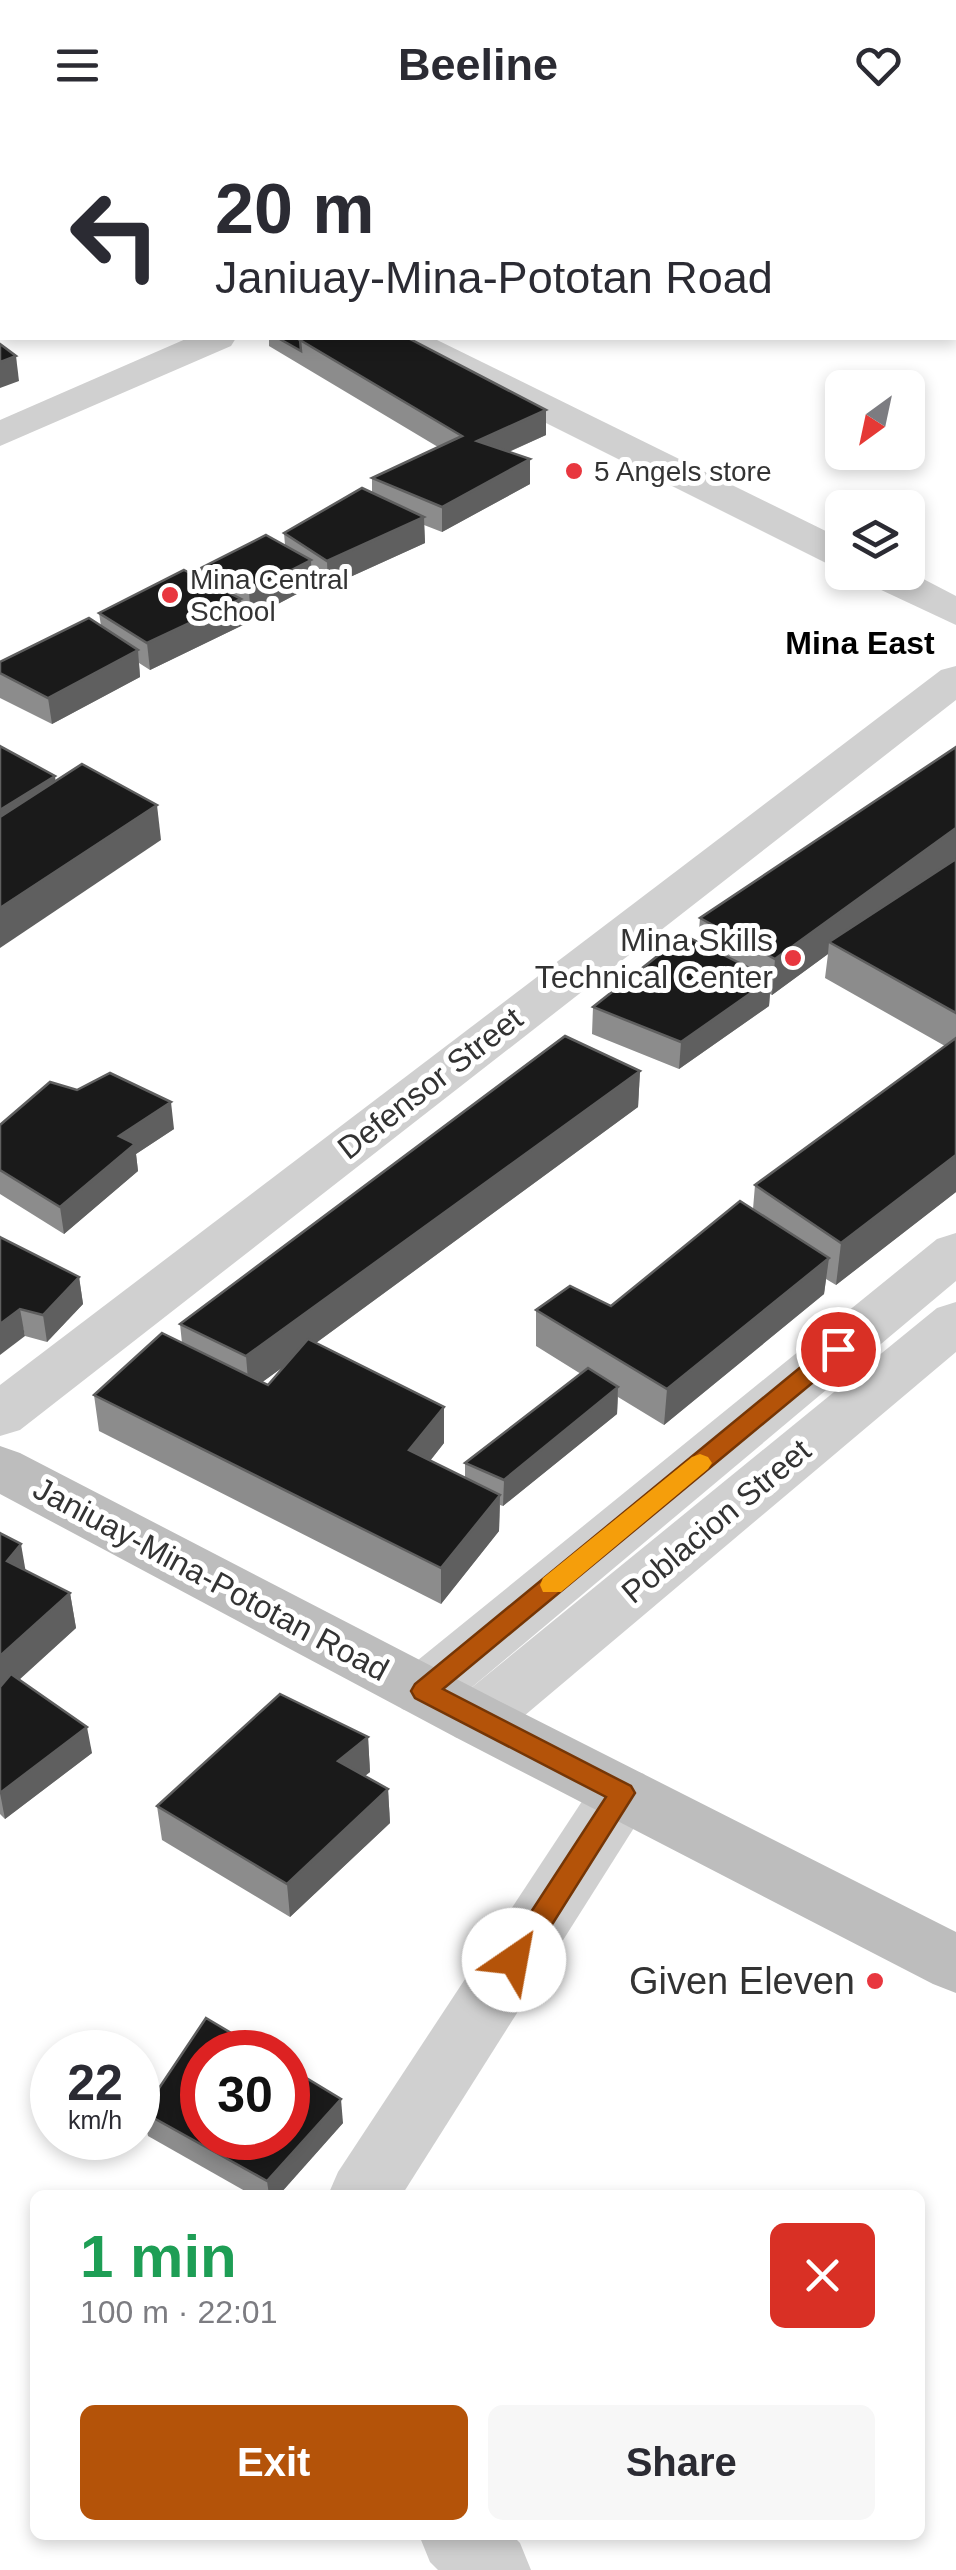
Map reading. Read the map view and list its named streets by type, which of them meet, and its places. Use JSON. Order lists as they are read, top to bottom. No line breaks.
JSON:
{"streets":{"main road":["Janiuay-Mina-Pototan Road"],"street":["Defensor Street","Poblacion Street"]},"crossings":[["Poblacion Street","Janiuay-Mina-Pototan Road"]],"districts":["Mina East"],"places":["5 Angels store","Mina Central School","Mina Skills Technical Center","Given Eleven"],"north":"bottom left","page":{"header":"Beeline","turn":["20 m","Janiuay-Mina-Pototan Road"],"speed":"22 km/h","limit":"30","heading":["1 min","100 m · 22:01"],"buttons":["Exit","Share"]}}
